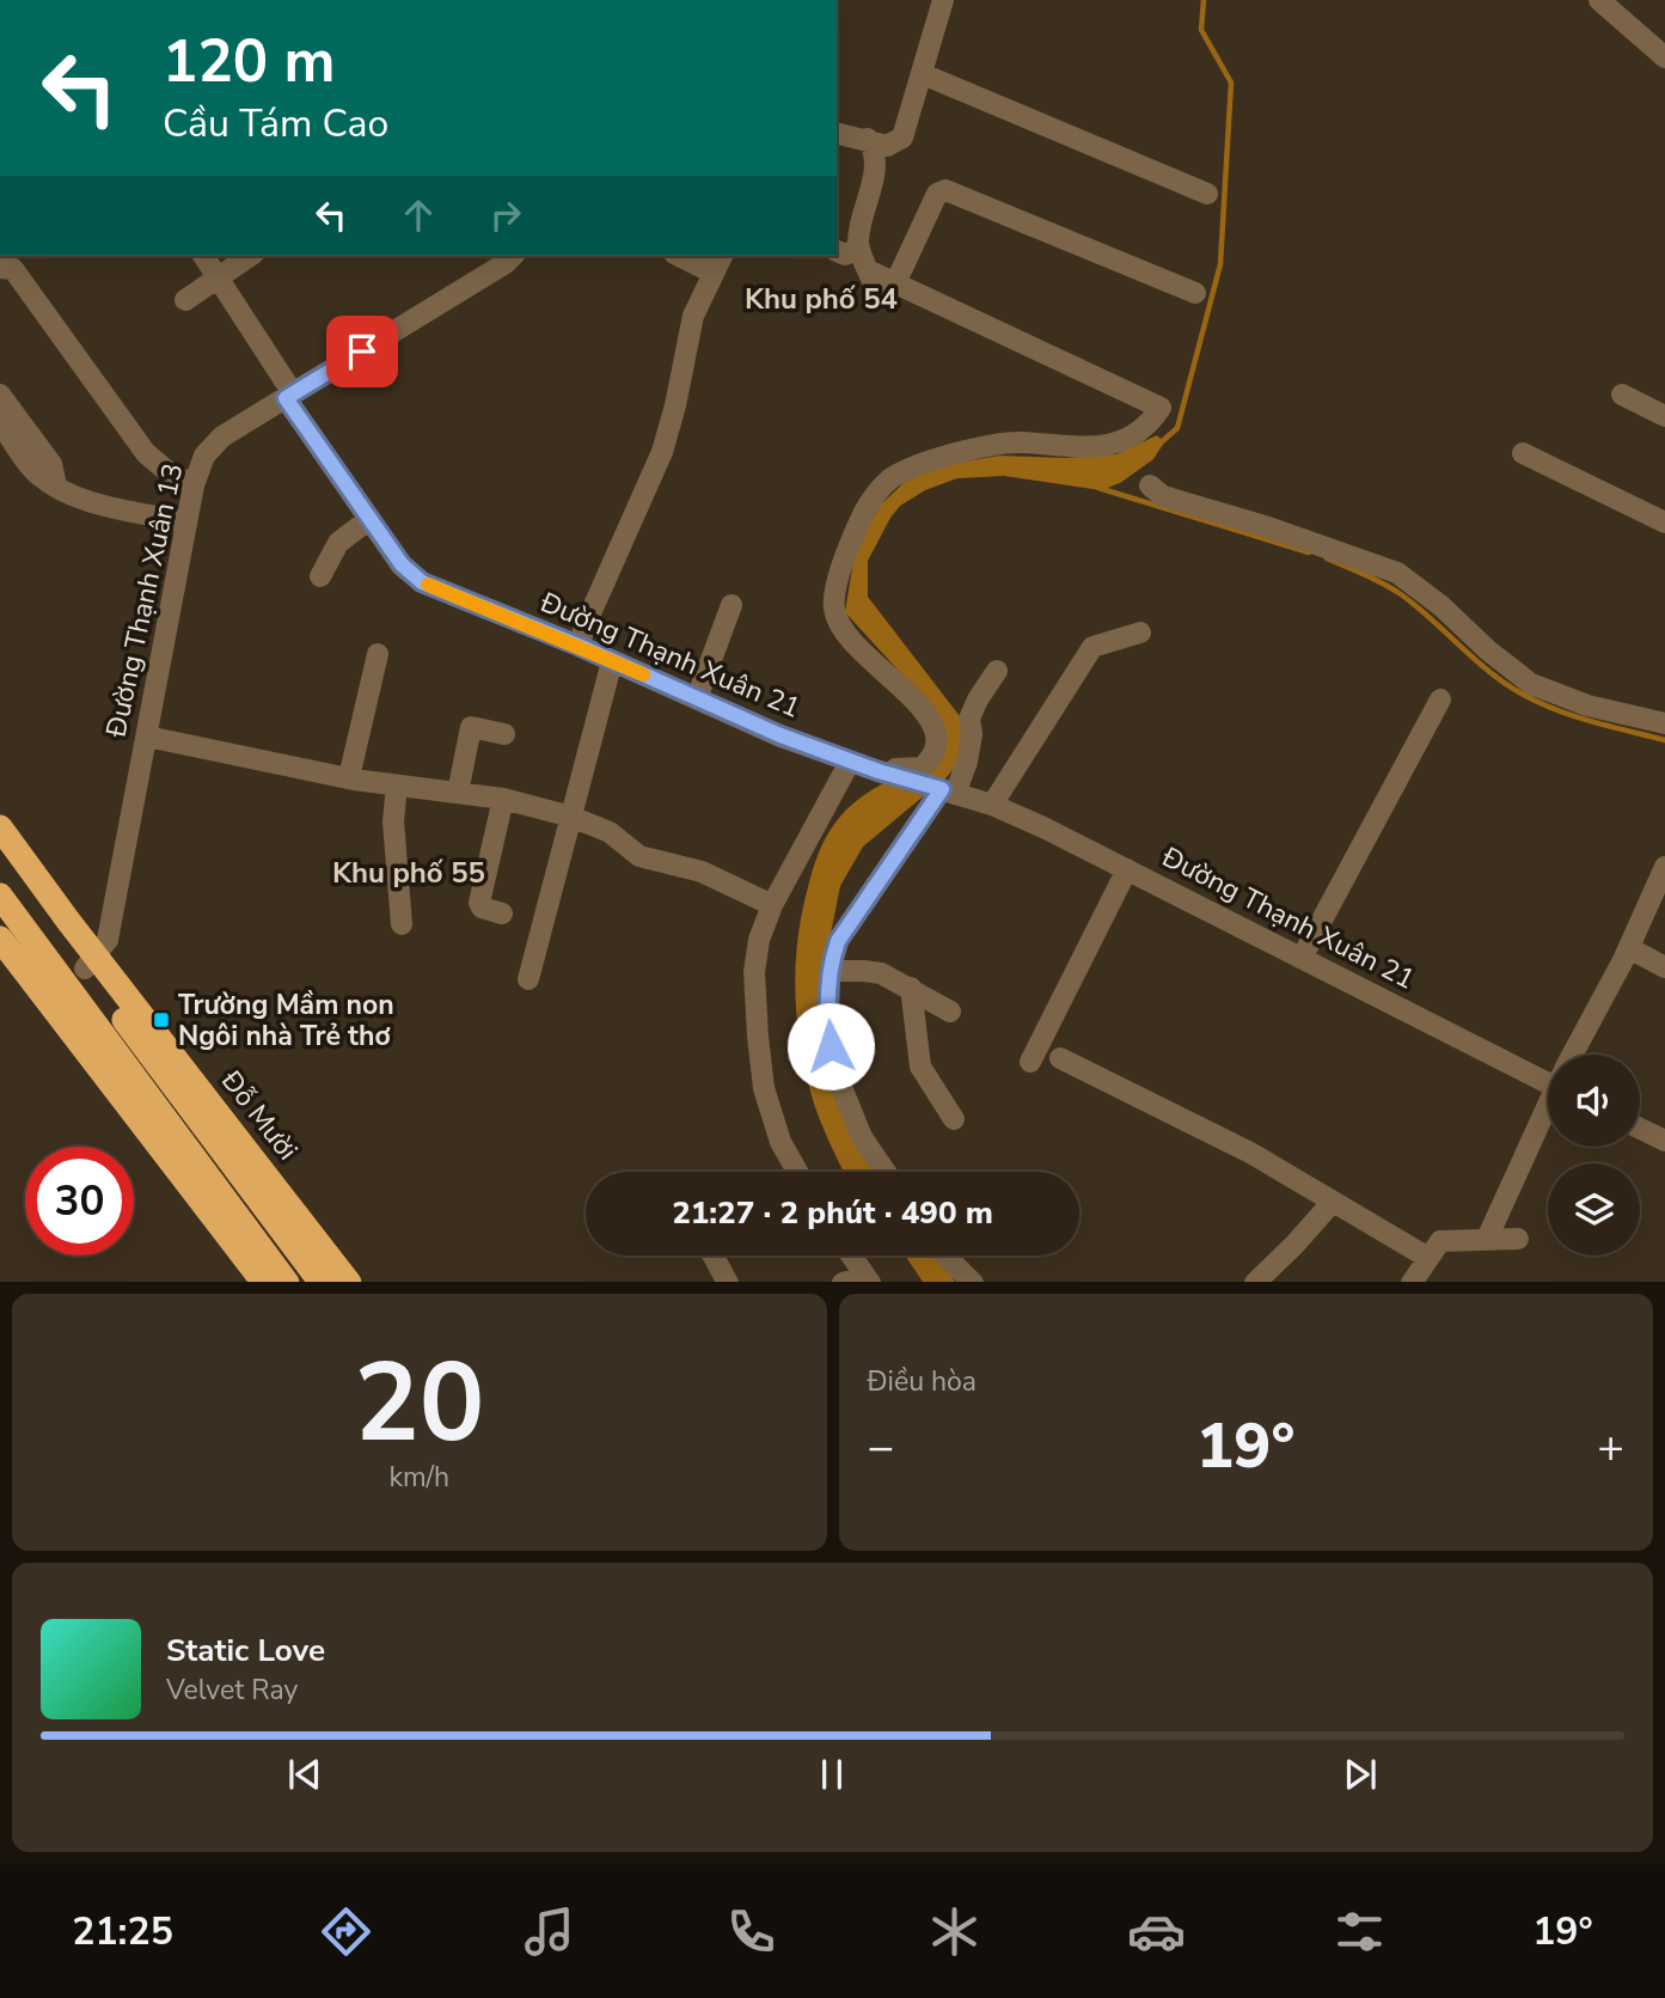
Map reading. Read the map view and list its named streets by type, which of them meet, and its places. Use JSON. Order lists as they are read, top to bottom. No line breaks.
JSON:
{"streets":{"highway":["Đỗ Mười"],"street":["Đường Thạnh Xuân 13","Đường Thạnh Xuân 21"]},"crossings":[["Đường Thạnh Xuân 13","Đường Thạnh Xuân 21"],["Đường Thạnh Xuân 13","Đỗ Mười"]],"districts":["Khu phố 54","Khu phố 55"],"places":{"transit":["Trường Mầm non Ngôi nhà Trẻ thơ"]},"page":{"turn":["120 m","Cầu Tám Cao"],"limit":"30","trip":"21:27 · 2 phút · 490 m","tile":[["20","km/h"],"Điều hòa"],"heat":["−","19°","+"],"song":["Static Love","Velvet Ray"],"tabs":["21:25","19°"]}}
